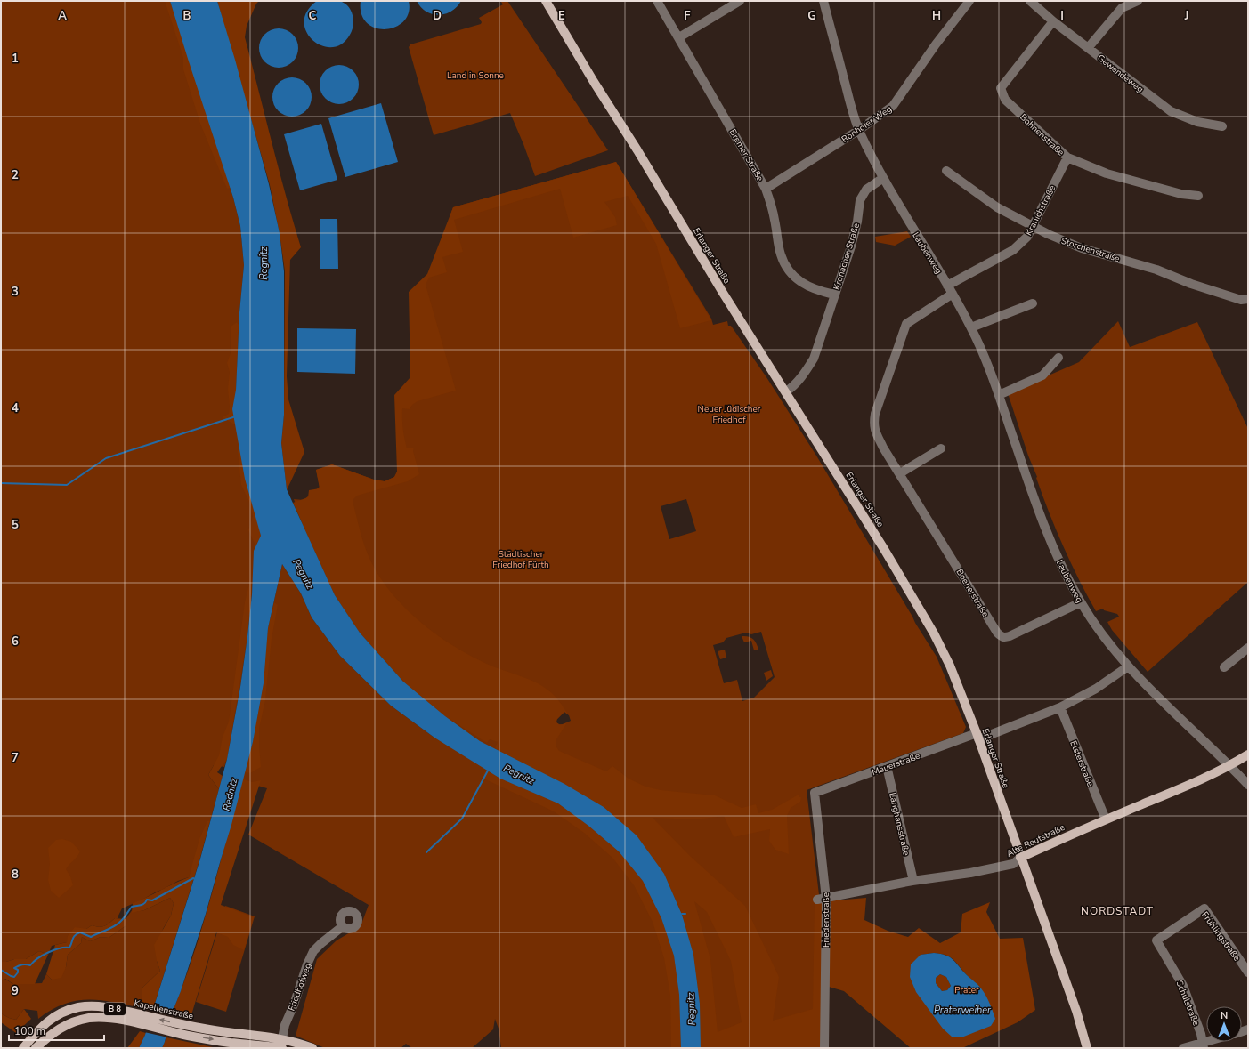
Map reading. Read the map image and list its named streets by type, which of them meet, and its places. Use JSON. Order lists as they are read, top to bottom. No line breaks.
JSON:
{"streets":{"main road":["Erlanger Straße","Alte Reutstraße","B 8","Kapellenstraße"],"street":["Gewendeweg","Ronhofer Weg","Bohnenstraße","Bremer Straße","Kranichstraße","Storchenstraße","Laubenweg","Kronacher Straße","Boenerstraße","Mauerstraße","Elsterstraße","Langhansstraße","Friedenstraße","Frühlingstraße","Friedhofweg","Schulstraße"]},"crossings":[["Gewendeweg","Bohnenstraße"],["Ronhofer Weg","Bremer Straße"],["Bohnenstraße","Kranichstraße"],["Bremer Straße","Kronacher Straße"],["Kranichstraße","Storchenstraße"],["Kranichstraße","Laubenweg"],["Kranichstraße","Boenerstraße"],["Laubenweg","Kronacher Straße"],["Laubenweg","Boenerstraße"],["Laubenweg","Mauerstraße"],["Laubenweg","Alte Reutstraße"],["Erlanger Straße","Kronacher Straße"],["Erlanger Straße","Mauerstraße"],["Erlanger Straße","Alte Reutstraße"],["Mauerstraße","Elsterstraße"],["Mauerstraße","Langhansstraße"],["Mauerstraße","Friedenstraße"],["Elsterstraße","Alte Reutstraße"],["Langhansstraße","Alte Reutstraße"],["Alte Reutstraße","Friedenstraße"],["Frühlingstraße","Schulstraße"],["Friedhofweg","Kapellenstraße"]],"districts":["NORDSTADT"],"water":["Regnitz","Pegnitz","Rednitz","Praterweiher"],"parks":["Land in Sonne","Neuer Jüdischer Friedhof","Städtischer Friedhof Fürth","Prater"],"scale_bar":"100 m","north":"top","grid":{"columns":["A","B","C","D","E","F","G","H","I","J"],"rows":["1","2","3","4","5","6","7","8","9"]}}
